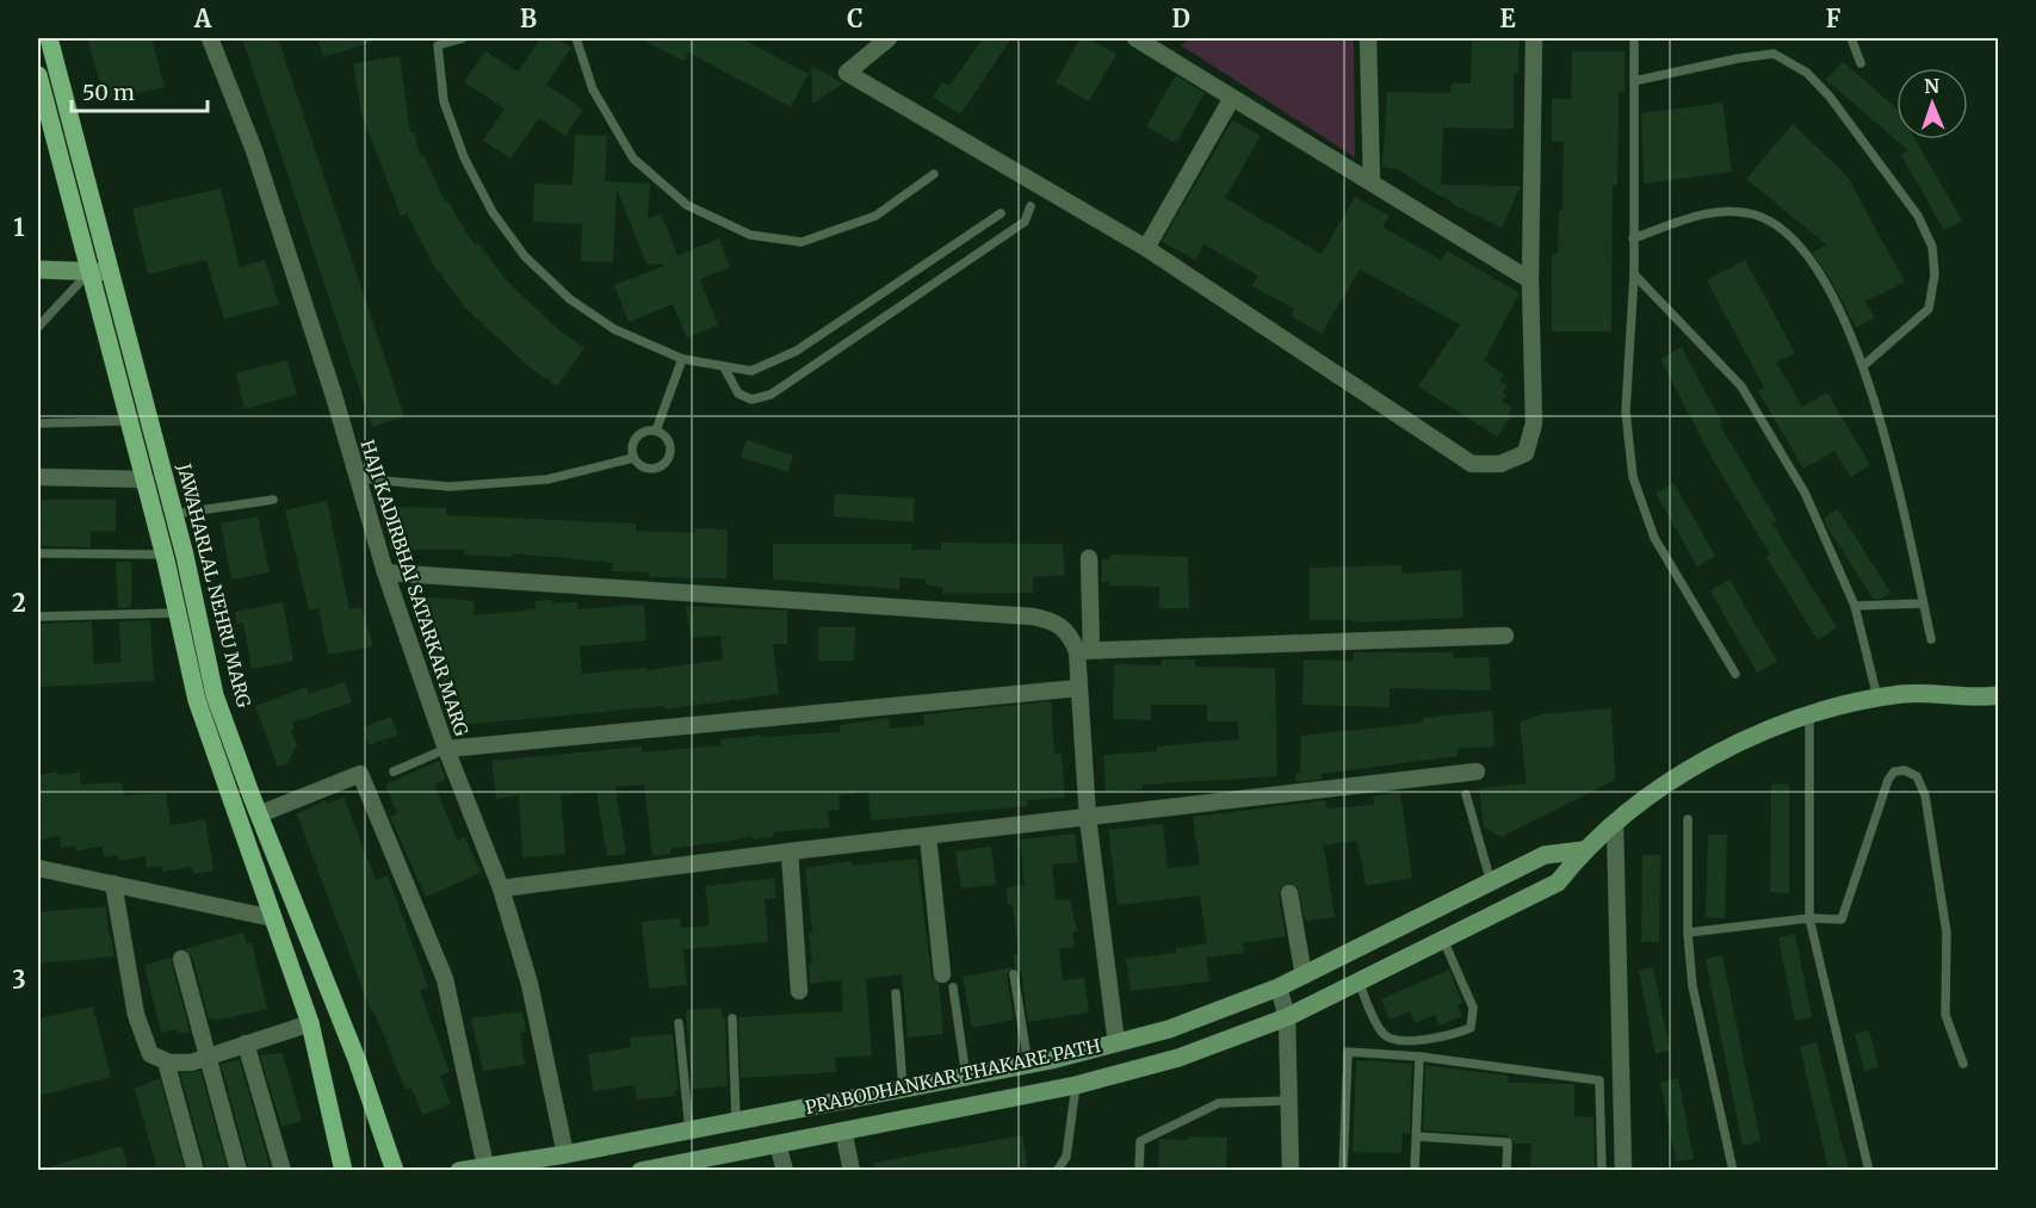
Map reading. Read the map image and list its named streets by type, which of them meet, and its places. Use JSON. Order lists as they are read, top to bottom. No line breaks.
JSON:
{"streets":{"main road":["JAWAHARLAL NEHRU MARG","PRABODHANKAR THAKARE PATH"],"street":["HAJI KADIRBHAI SATARKAR MARG"]},"crossings":[["HAJI KADIRBHAI SATARKAR MARG","PRABODHANKAR THAKARE PATH"]],"scale_bar":"50 m","north":"top","grid":{"columns":["A","B","C","D","E","F"],"rows":["1","2","3"]}}
